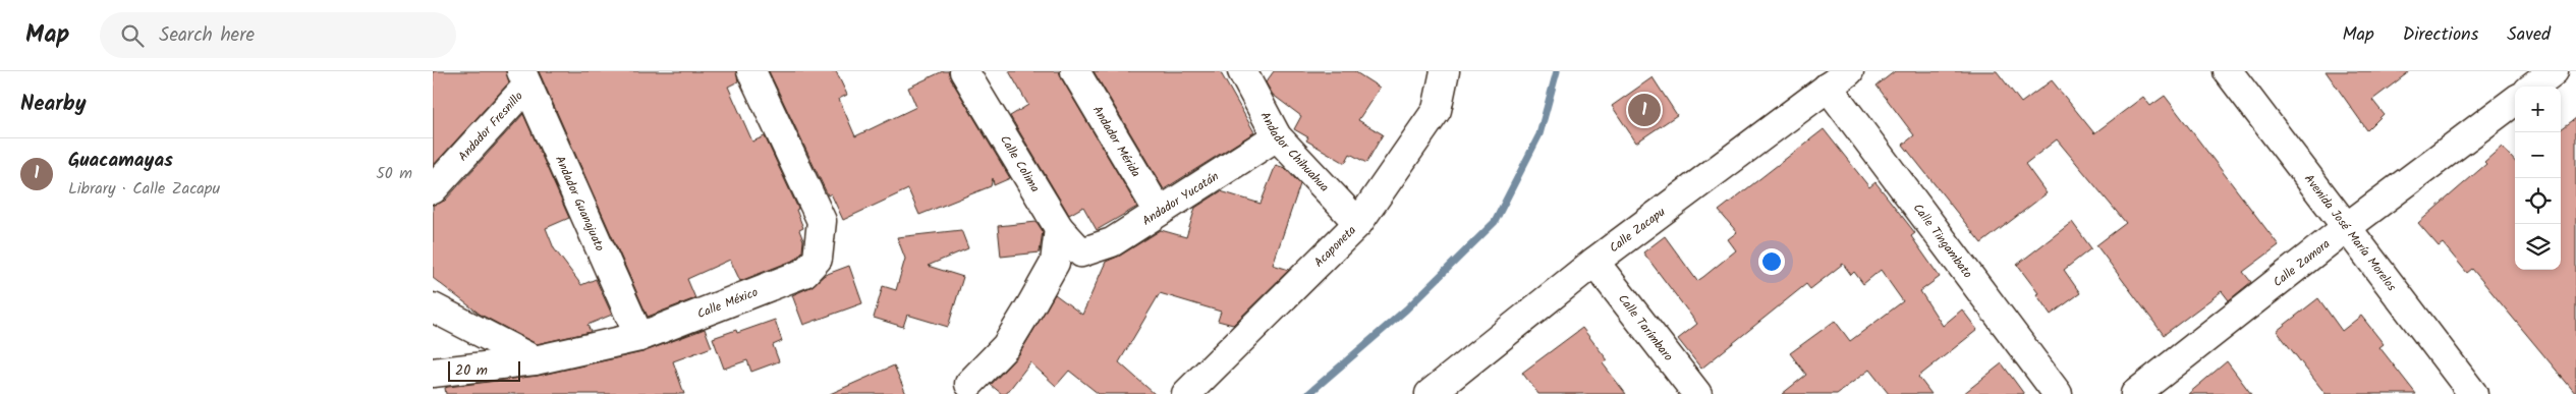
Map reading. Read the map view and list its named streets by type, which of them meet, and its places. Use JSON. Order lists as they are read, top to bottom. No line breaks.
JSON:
{"streets":{"street":["Andador Fresnillo","Andador Mérida","Andador Chihuahua","Calle Colima","Andador Yucatán","Andador Guanajuato","Calle Zacapu","Avenida José María Morelos","Calle Tingambato","Acaponeta","Calle Zamora","Calle México","Calle Tarímbaro"]},"crossings":[["Andador Fresnillo","Andador Guanajuato"],["Andador Mérida","Andador Yucatán"],["Andador Chihuahua","Andador Yucatán"],["Andador Chihuahua","Acaponeta"],["Calle Colima","Andador Yucatán"],["Andador Guanajuato","Calle México"],["Calle Zacapu","Calle Tingambato"],["Calle Zacapu","Calle Tarímbaro"],["Avenida José María Morelos","Calle Zamora"]],"scale_bar":"20 m","page":{"header":"Map","search":"Search here","nav":["Map","Directions","Saved"],"heading":"Nearby","map_buttons":["+","−"],"pins":"1","list":[{"mark":"1","name":"Guacamayas","note":"Library · Calle Zacapu","value":"50 m"}],"scale":"20 m"}}
